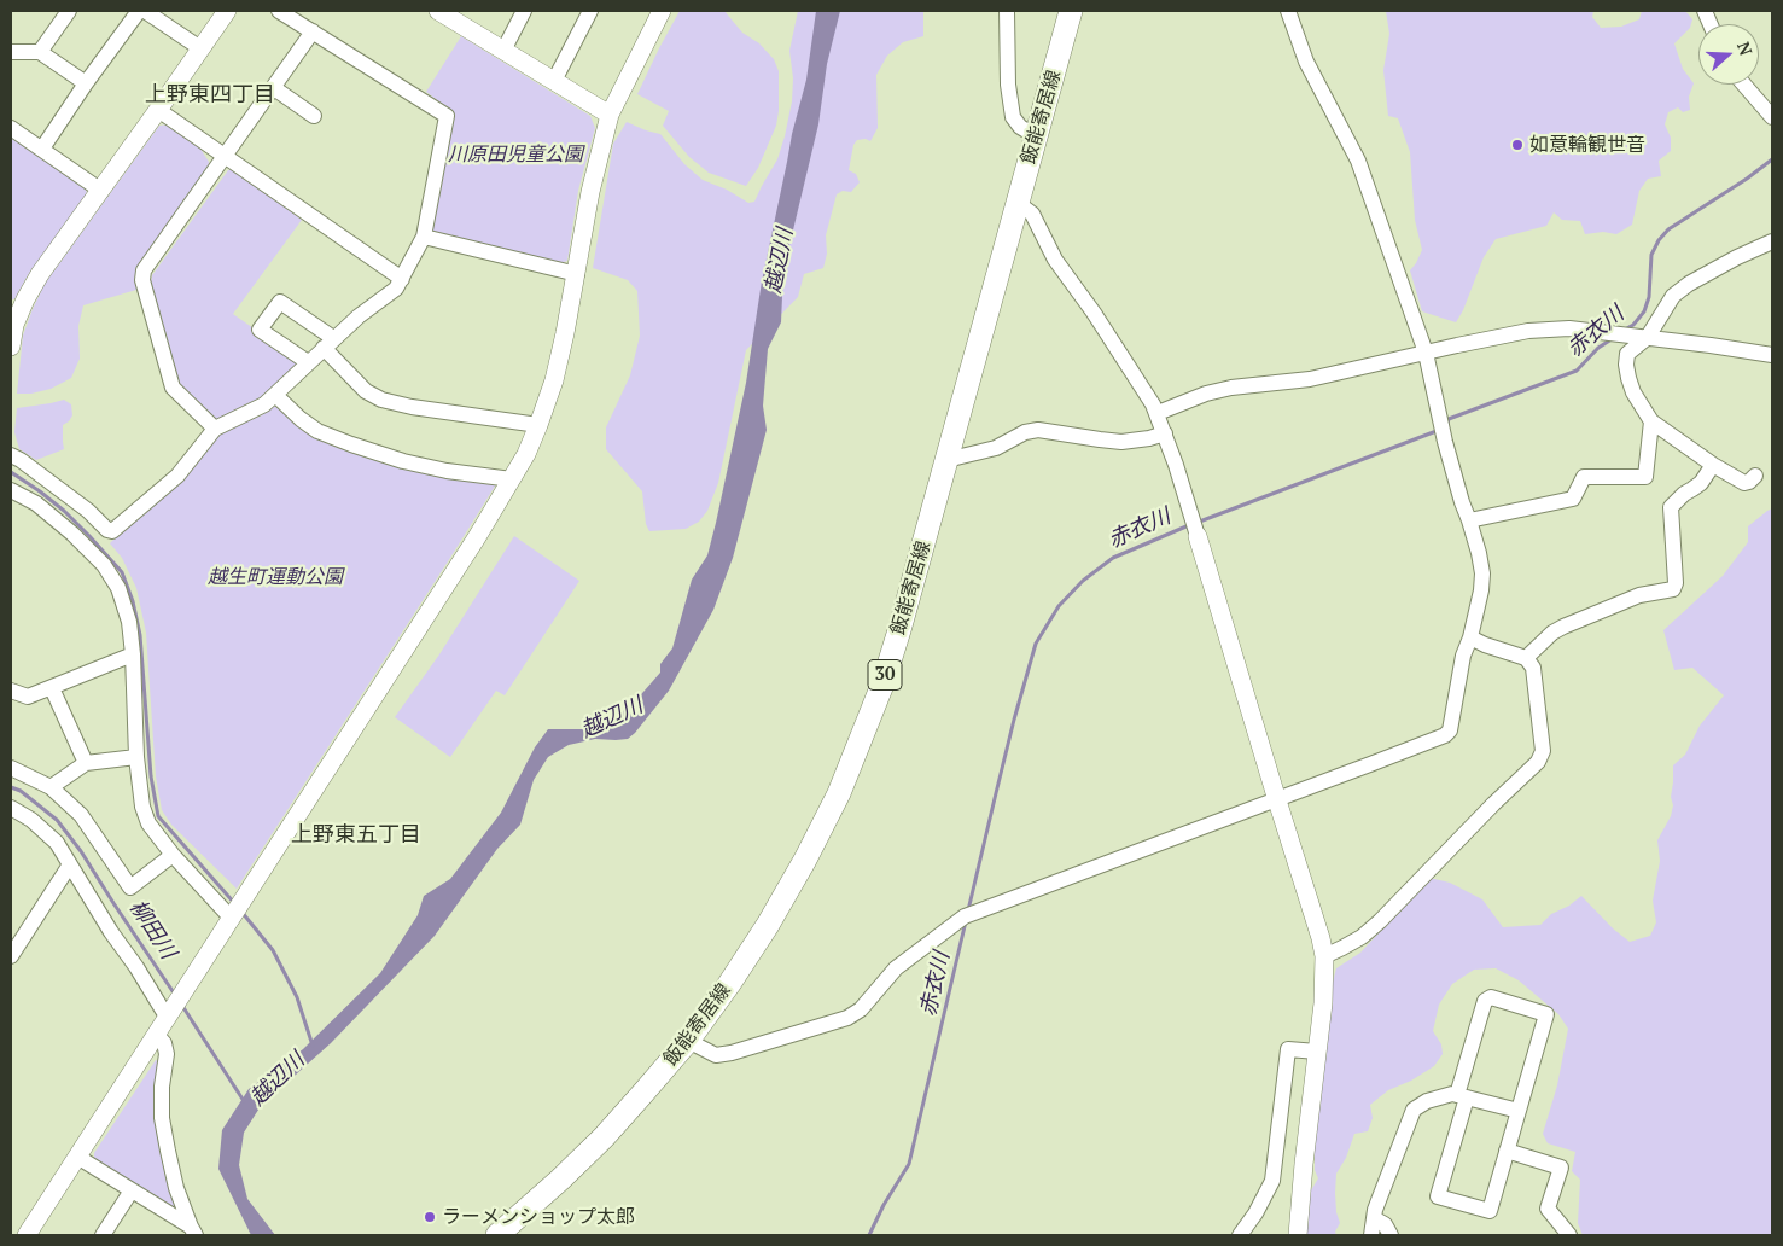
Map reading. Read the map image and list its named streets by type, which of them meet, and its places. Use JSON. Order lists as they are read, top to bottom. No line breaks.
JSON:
{"streets":{"main road":["飯能寄居線","30"]},"districts":["上野東四丁目","上野東五丁目"],"water":["越辺川","赤衣川","柳田川"],"parks":["川原田児童公園","越生町運動公園"],"places":["如意輪観世音","ラーメンショップ太郎"],"north":"right"}
